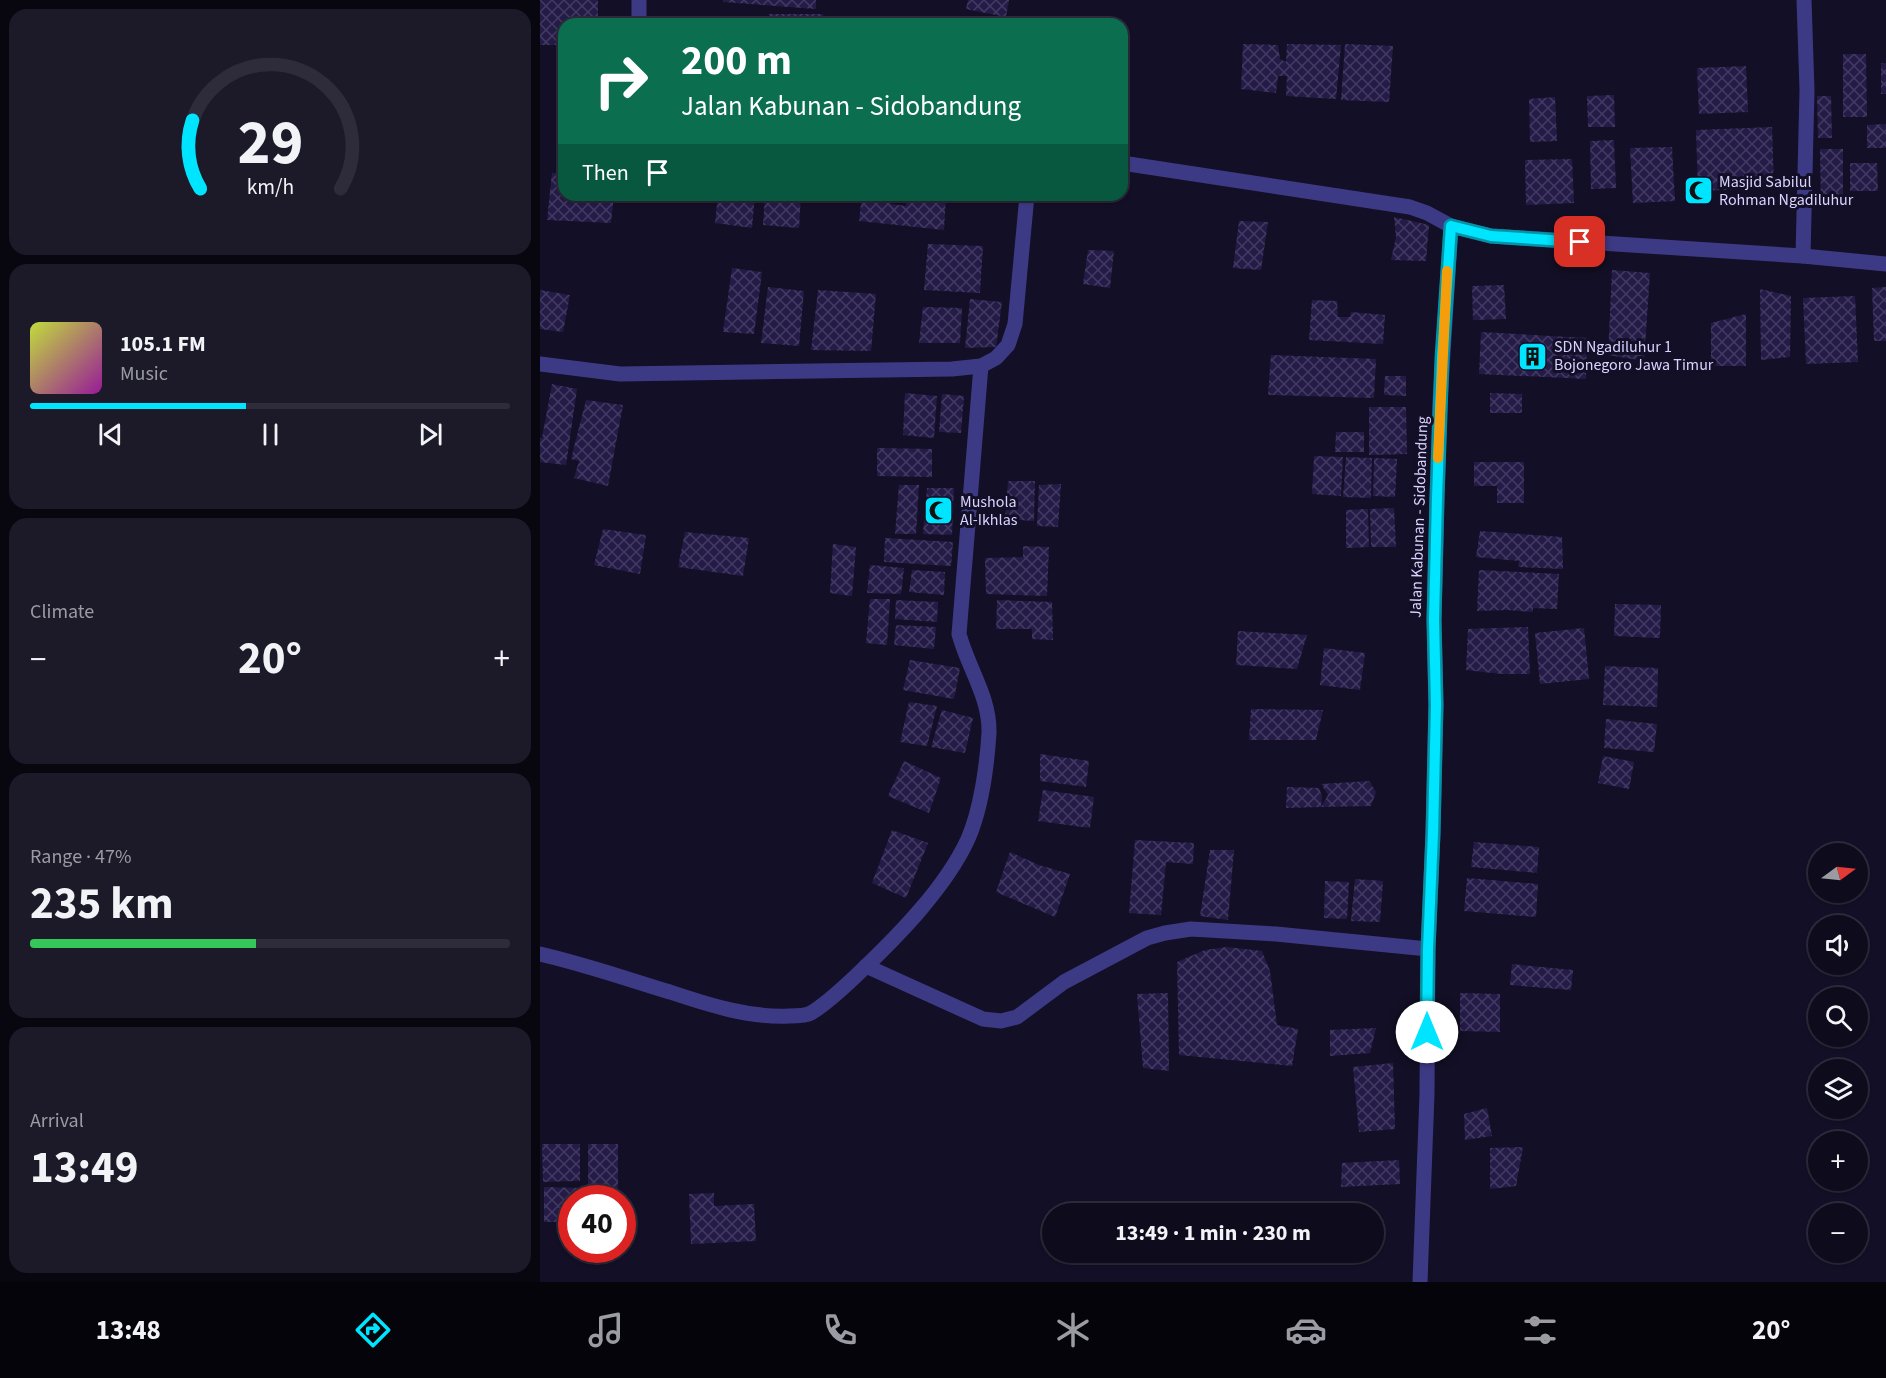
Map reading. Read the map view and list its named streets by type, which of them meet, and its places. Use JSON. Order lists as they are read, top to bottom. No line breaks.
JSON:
{"streets":{"street":["Jalan Kabunan - Sidobandung"]},"places":{"mosque":["Masjid Sabilul Rohman Ngadiluhur","Mushola Al-Ikhlas"],"building":["SDN Ngadiluhur 1 Bojonegoro Jawa Timur"]},"north":"right","page":{"turn":["200 m","Jalan Kabunan - Sidobandung"],"then":"Then","song":["105.1 FM","Music"],"tile":["Climate",["Range · 47%","235 km"],["Arrival","13:49"]],"heat":["−","20°","+"],"map_buttons":["+","−"],"limit":"40","trip":"13:49 · 1 min · 230 m","tabs":["13:48","20°"],"gauge":["29","km/h"]}}
